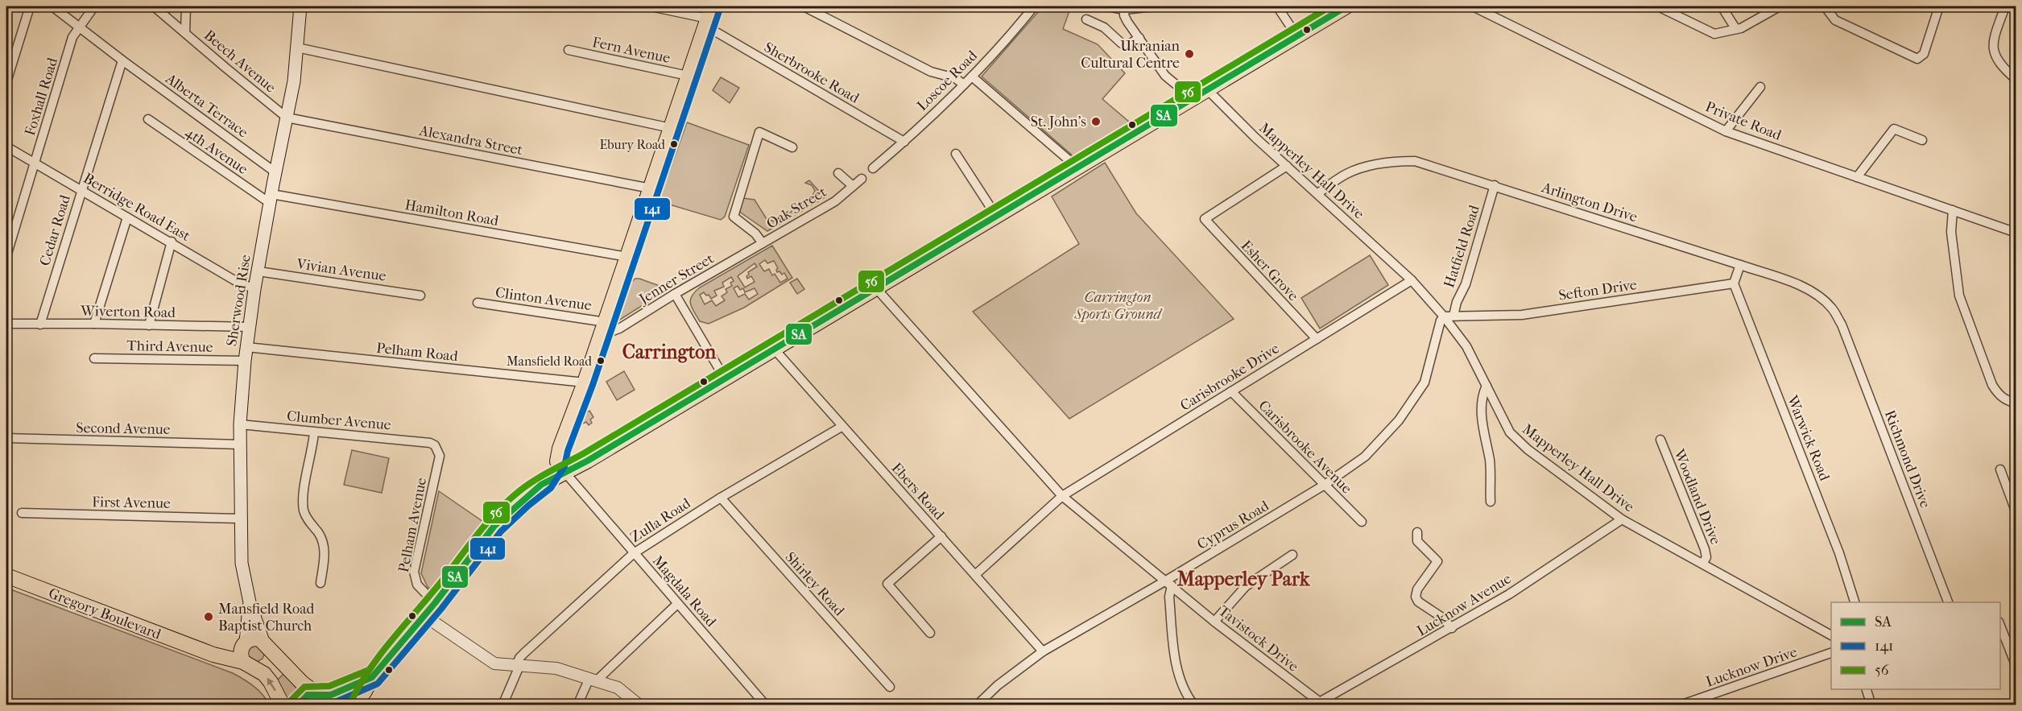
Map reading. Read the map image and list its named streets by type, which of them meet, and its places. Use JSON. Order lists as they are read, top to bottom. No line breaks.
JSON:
{"streets":{"main road":["Sherwood Rise","Gregory Boulevard"],"street":["Fern Avenue","Beech Avenue","Sherbrooke Road","Loscoe Road","Foxhall Road","Alberta Terrace","Private Road","Alexandra Street","4th Avenue","Mapperley Hall Drive","Arlington Drive","Berridge Road East","Oak Street","Hamilton Road","Cedar Road","Hatfield Road","Vivian Avenue","Esher Grove","Jenner Street","Sefton Drive","Clinton Avenue","Wiverton Road","Third Avenue","Pelham Road","Carisbrooke Drive","Clumber Avenue","Second Avenue","Warwick Road","Carisbrooke Avenue","Richmond Drive","Ebers Road","Woodland Drive","First Avenue","Zulla Road","Pelham Avenue","Cyprus Road","Shirley Road","Magdala Road","Lucknow Avenue","Tavistock Drive","Lucknow Drive"]},"crossings":[["Beech Avenue","Alexandra Street"],["Beech Avenue","Sherwood Rise"],["Sherbrooke Road","Loscoe Road"],["Foxhall Road","Alberta Terrace"],["Foxhall Road","Berridge Road East"],["Alberta Terrace","Cedar Road"],["Alberta Terrace","Sherwood Rise"],["Alexandra Street","Sherwood Rise"],["4th Avenue","Hamilton Road"],["4th Avenue","Sherwood Rise"],["Mapperley Hall Drive","Arlington Drive"],["Mapperley Hall Drive","Esher Grove"],["Mapperley Hall Drive","Sefton Drive"],["Mapperley Hall Drive","Carisbrooke Drive"],["Mapperley Hall Drive","Woodland Drive"],["Mapperley Hall Drive","Cyprus Road"],["Mapperley Hall Drive","Lucknow Avenue"],["Arlington Drive","Hatfield Road"],["Arlington Drive","Richmond Drive"],["Berridge Road East","Cedar Road"],["Berridge Road East","Sherwood Rise"],["Oak Street","Jenner Street"],["Hamilton Road","Sherwood Rise"],["Cedar Road","Wiverton Road"],["Hatfield Road","Sefton Drive"],["Vivian Avenue","Sherwood Rise"],["Esher Grove","Carisbrooke Drive"],["Jenner Street","Clinton Avenue"],["Sefton Drive","Warwick Road"],["Sefton Drive","Cyprus Road"],["Sherwood Rise","Wiverton Road"],["Sherwood Rise","Third Avenue"],["Sherwood Rise","Pelham Road"],["Sherwood Rise","Clumber Avenue"],["Sherwood Rise","Second Avenue"],["Sherwood Rise","First Avenue"],["Sherwood Rise","Gregory Boulevard"],["Carisbrooke Drive","Carisbrooke Avenue"],["Carisbrooke Drive","Ebers Road"],["Carisbrooke Drive","Tavistock Drive"],["Clumber Avenue","Pelham Avenue"],["Carisbrooke Avenue","Cyprus Road"],["Ebers Road","Zulla Road"],["Ebers Road","Cyprus Road"],["Zulla Road","Shirley Road"],["Zulla Road","Magdala Road"],["Cyprus Road","Tavistock Drive"],["Lucknow Avenue","Tavistock Drive"]],"districts":["Carrington","Mapperley Park"],"parks":["Carrington Sports Ground"],"places":["Ukranian Cultural Centre","St. John's","Ebury Road","Mansfield Road","Mansfield Road Baptist Church"],"lines":["transit line SA","transit line 56","transit line 141"],"legend":["SA","141","56"]}
